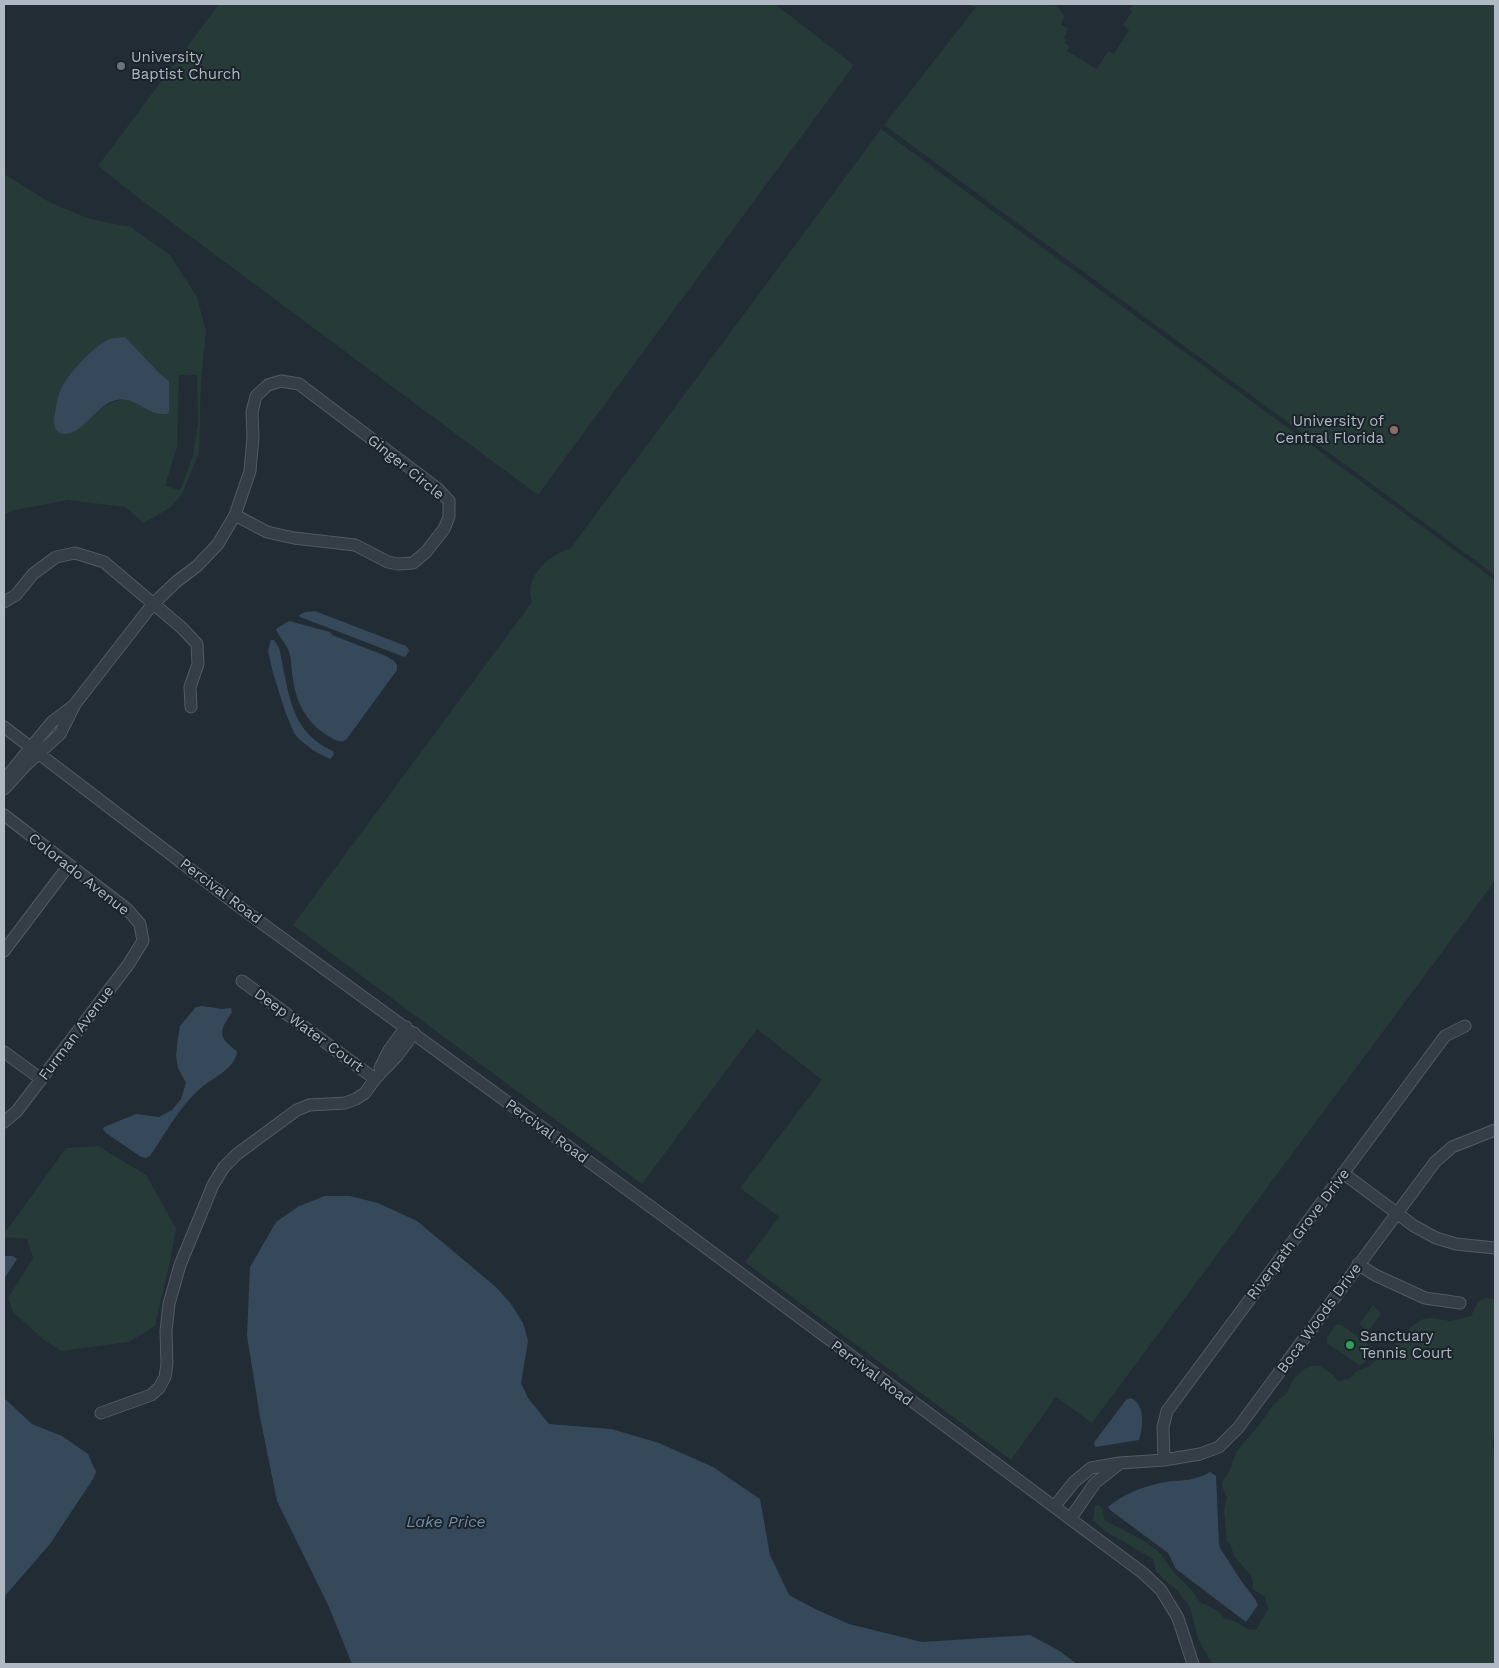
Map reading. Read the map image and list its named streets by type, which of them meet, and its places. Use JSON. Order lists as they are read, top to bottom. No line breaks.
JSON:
{"streets":{"street":["Ginger Circle","Colorado Avenue","Percival Road","Deep Water Court","Furman Avenue","Riverpath Grove Drive","Boca Woods Drive"]},"crossings":[["Colorado Avenue","Furman Avenue"],["Percival Road","Boca Woods Drive"],["Riverpath Grove Drive","Boca Woods Drive"]],"water":["Lake Price"],"places":["University Baptist Church","University of Central Florida","Sanctuary Tennis Court"]}
